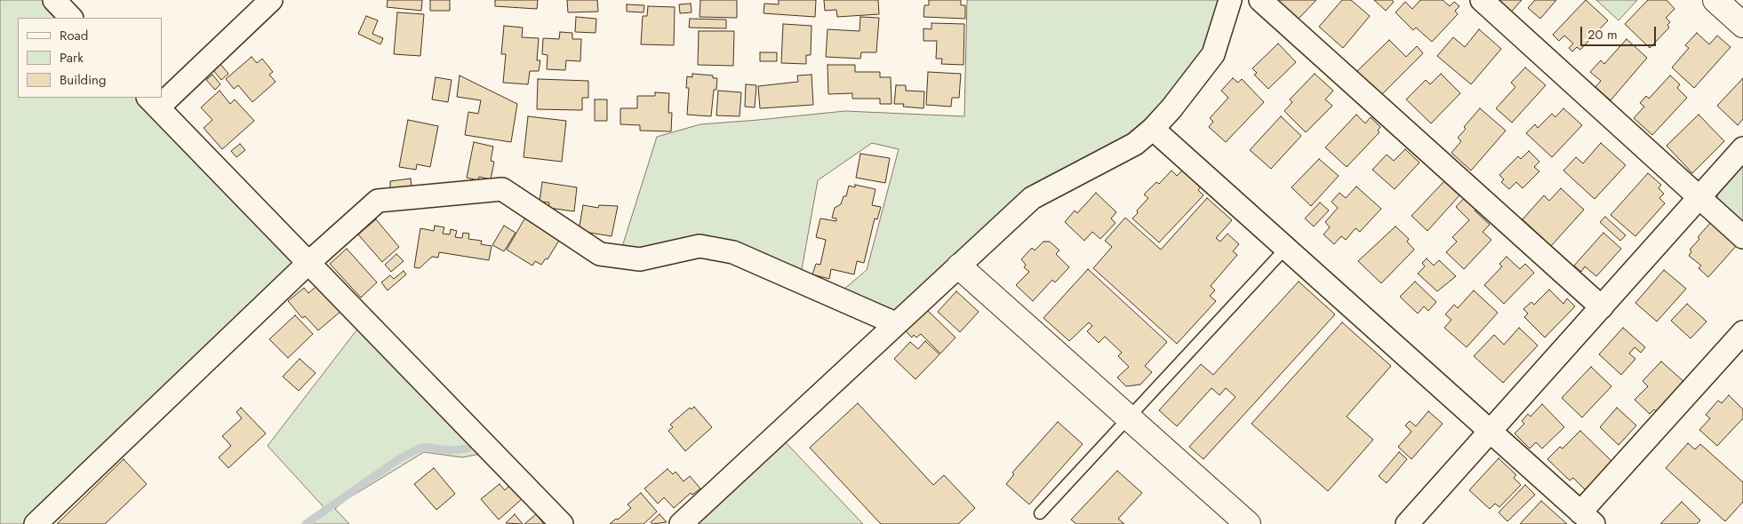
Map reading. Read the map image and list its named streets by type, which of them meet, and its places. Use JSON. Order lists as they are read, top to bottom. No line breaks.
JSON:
{"legend":["Road","Park","Building"],"scale_bar":"20 m"}
